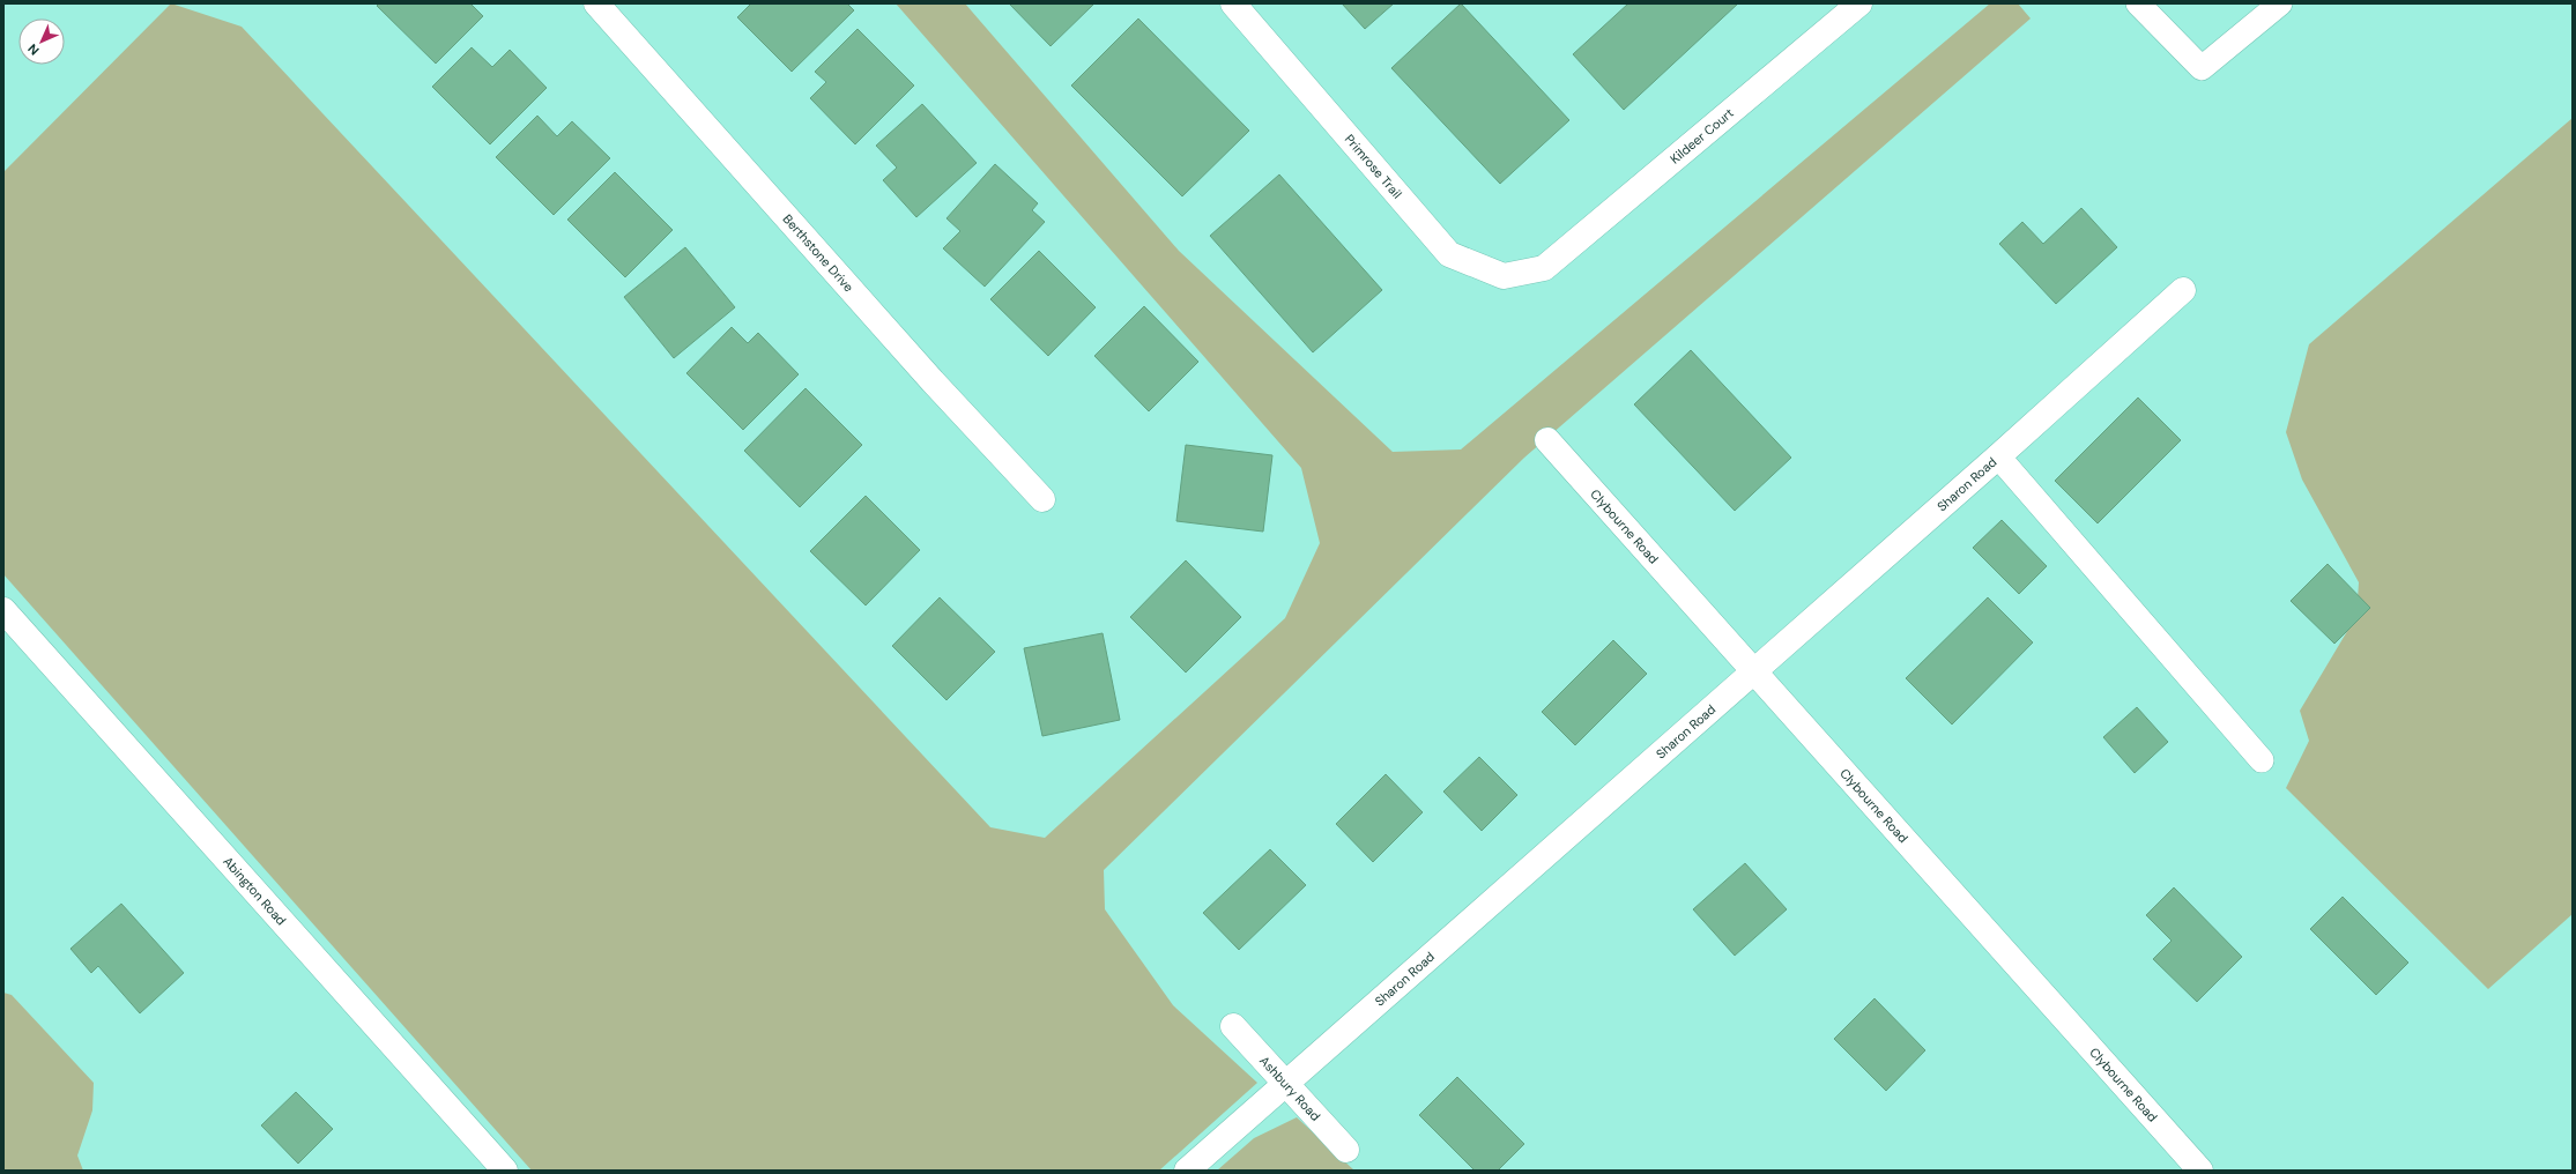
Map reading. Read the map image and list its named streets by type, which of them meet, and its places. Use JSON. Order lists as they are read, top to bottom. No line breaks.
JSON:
{"streets":{"street":["Kildeer Court","Primrose Trail","Berthstone Drive","Sharon Road","Clybourne Road","Abington Road","Ashbury Road"]},"crossings":[["Kildeer Court","Primrose Trail"],["Sharon Road","Clybourne Road"],["Sharon Road","Ashbury Road"]],"north":"bottom left"}
